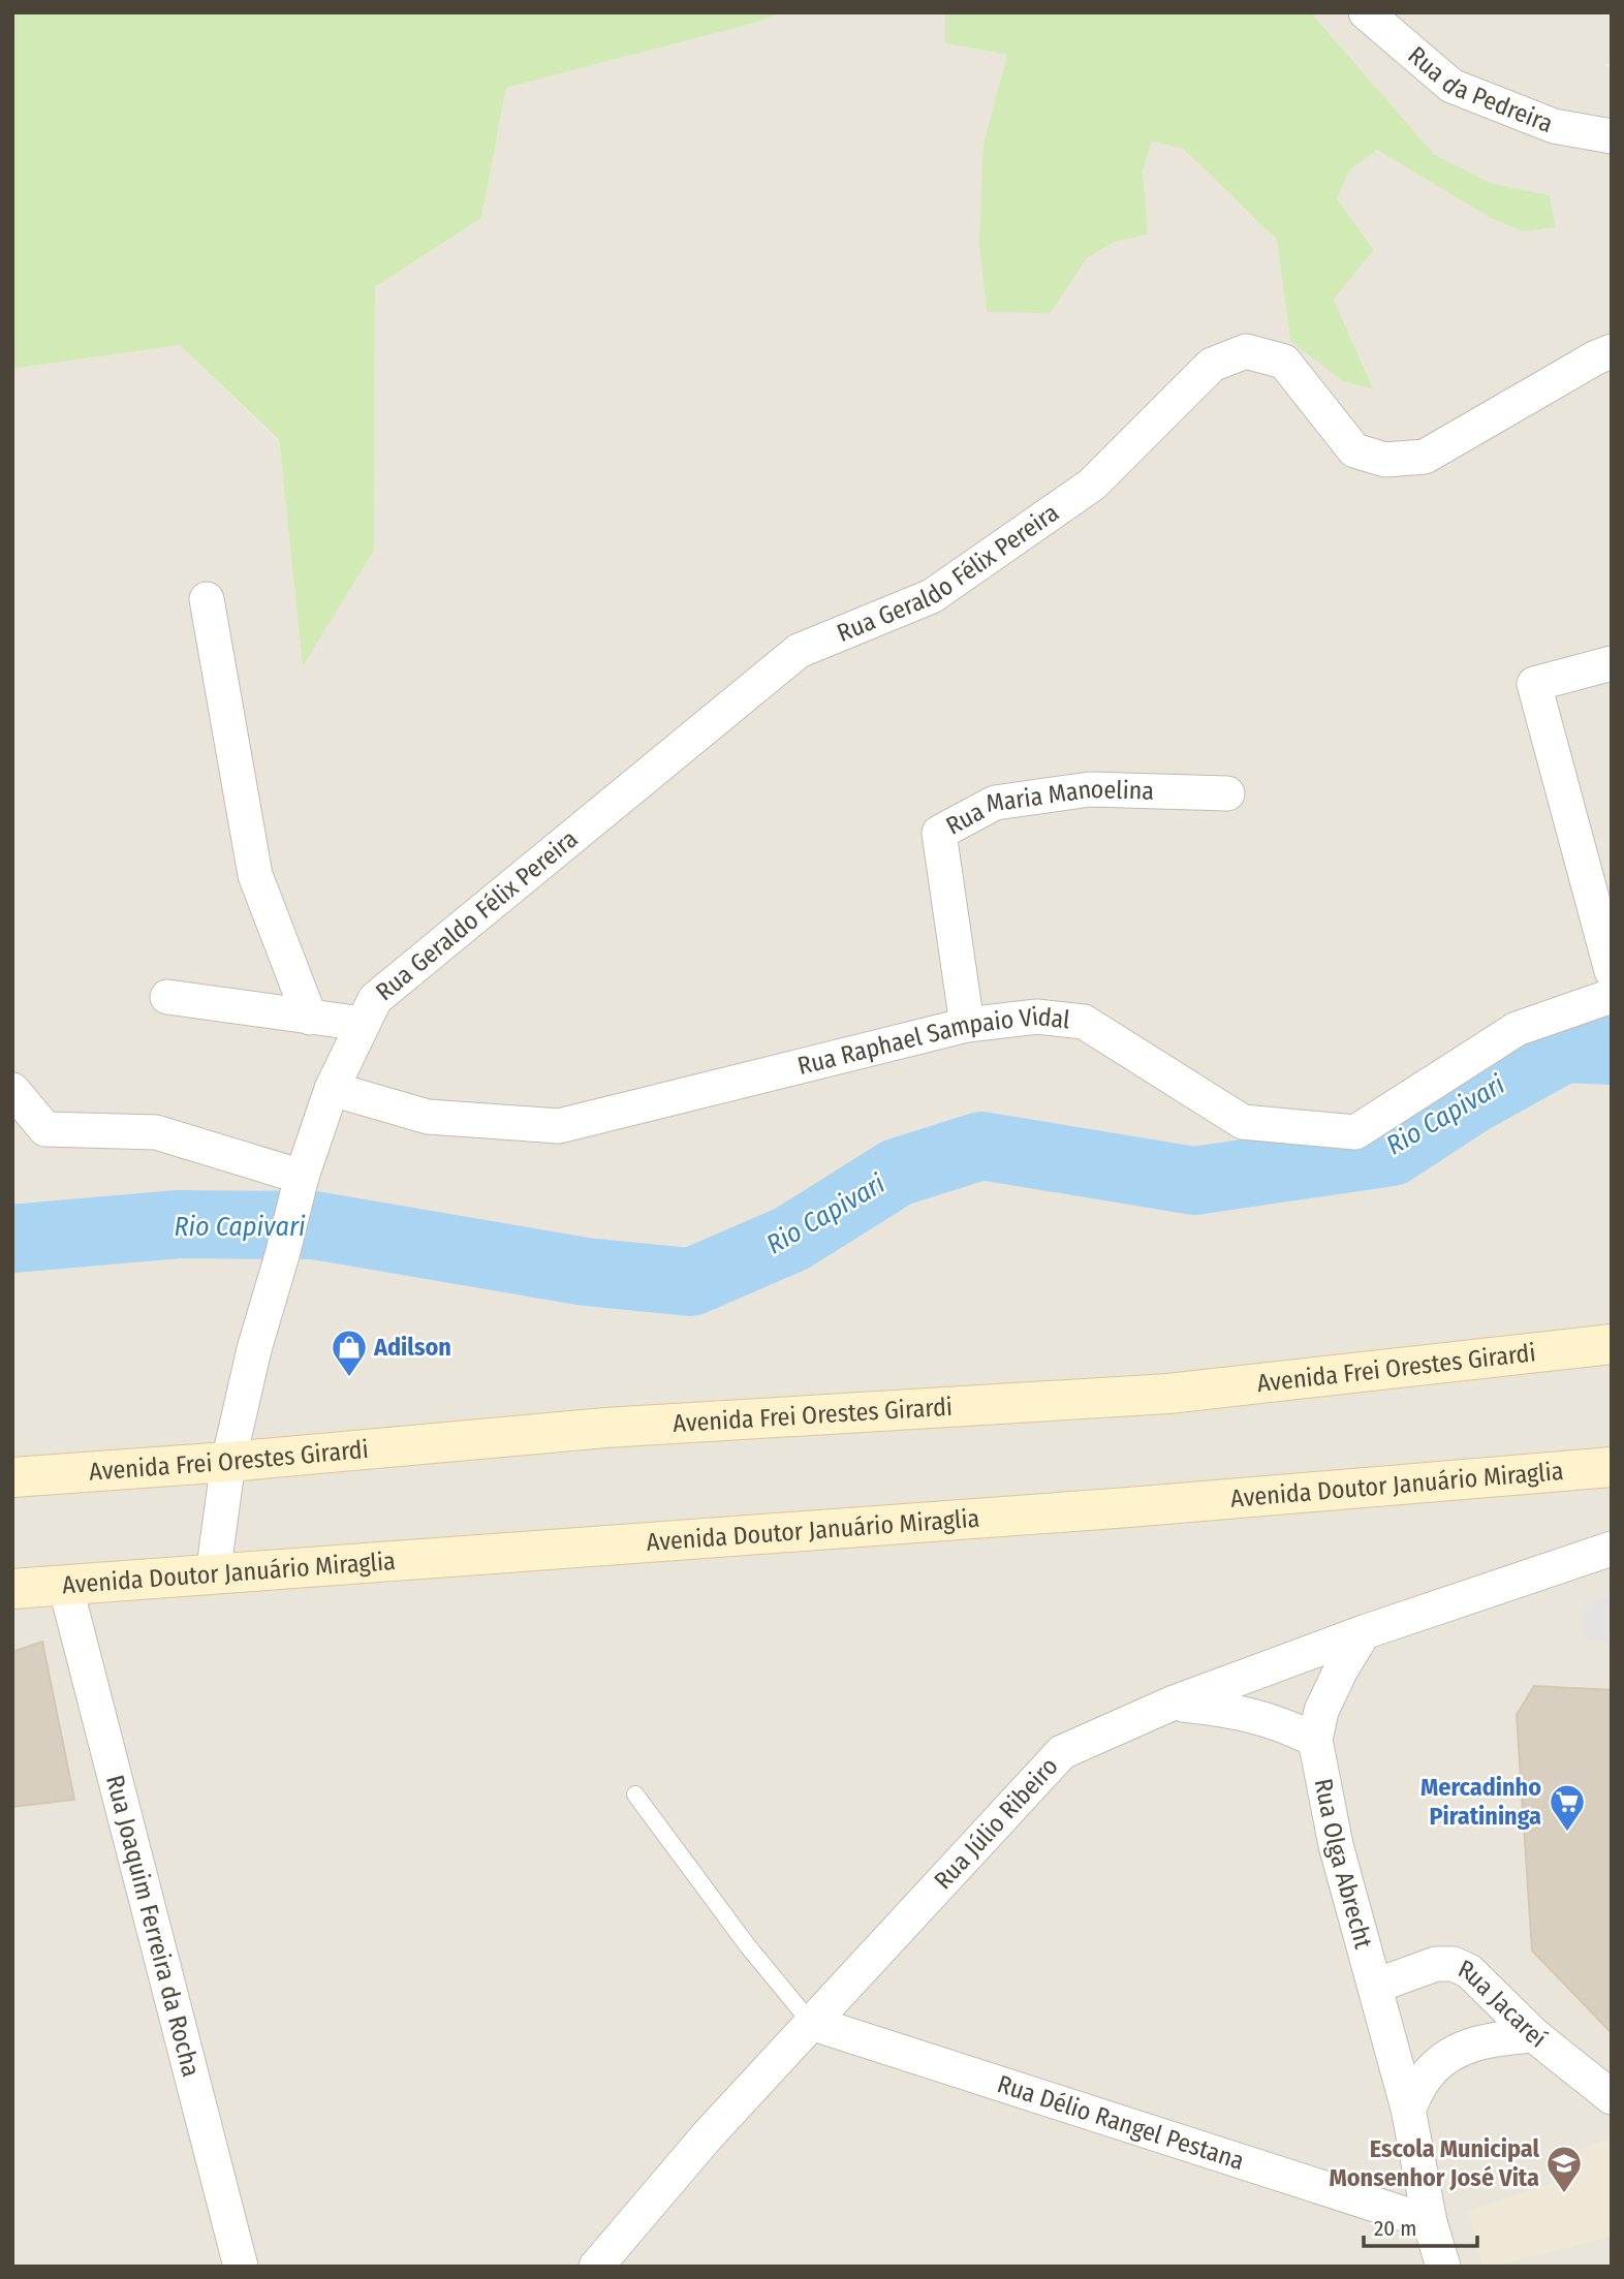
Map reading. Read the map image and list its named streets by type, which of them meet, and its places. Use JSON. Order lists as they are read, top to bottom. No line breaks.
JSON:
{"streets":{"main road":["Avenida Frei Orestes Girardi","Avenida Doutor Januário Miraglia"],"street":["Rua da Pedreira","Rua Geraldo Félix Pereira","Rua Maria Manoelina","Rua Raphael Sampaio Vidal","Rua Júlio Ribeiro","Rua Olga Abrecht","Rua Joaquim Ferreira da Rocha","Rua Jacareí","Rua Délio Rangel Pestana"]},"crossings":[["Rua Geraldo Félix Pereira","Rua Raphael Sampaio Vidal"],["Rua Geraldo Félix Pereira","Avenida Frei Orestes Girardi"],["Rua Geraldo Félix Pereira","Avenida Doutor Januário Miraglia"],["Rua Maria Manoelina","Rua Raphael Sampaio Vidal"],["Avenida Doutor Januário Miraglia","Rua Joaquim Ferreira da Rocha"],["Rua Júlio Ribeiro","Rua Olga Abrecht"],["Rua Júlio Ribeiro","Rua Délio Rangel Pestana"],["Rua Olga Abrecht","Rua Jacareí"],["Rua Olga Abrecht","Rua Délio Rangel Pestana"]],"water":["Rio Capivari"],"places":{"shop":["Adilson"],"supermarket":["Mercadinho Piratininga"],"school or university":["Escola Municipal Monsenhor José Vita"]},"scale_bar":"20 m"}
